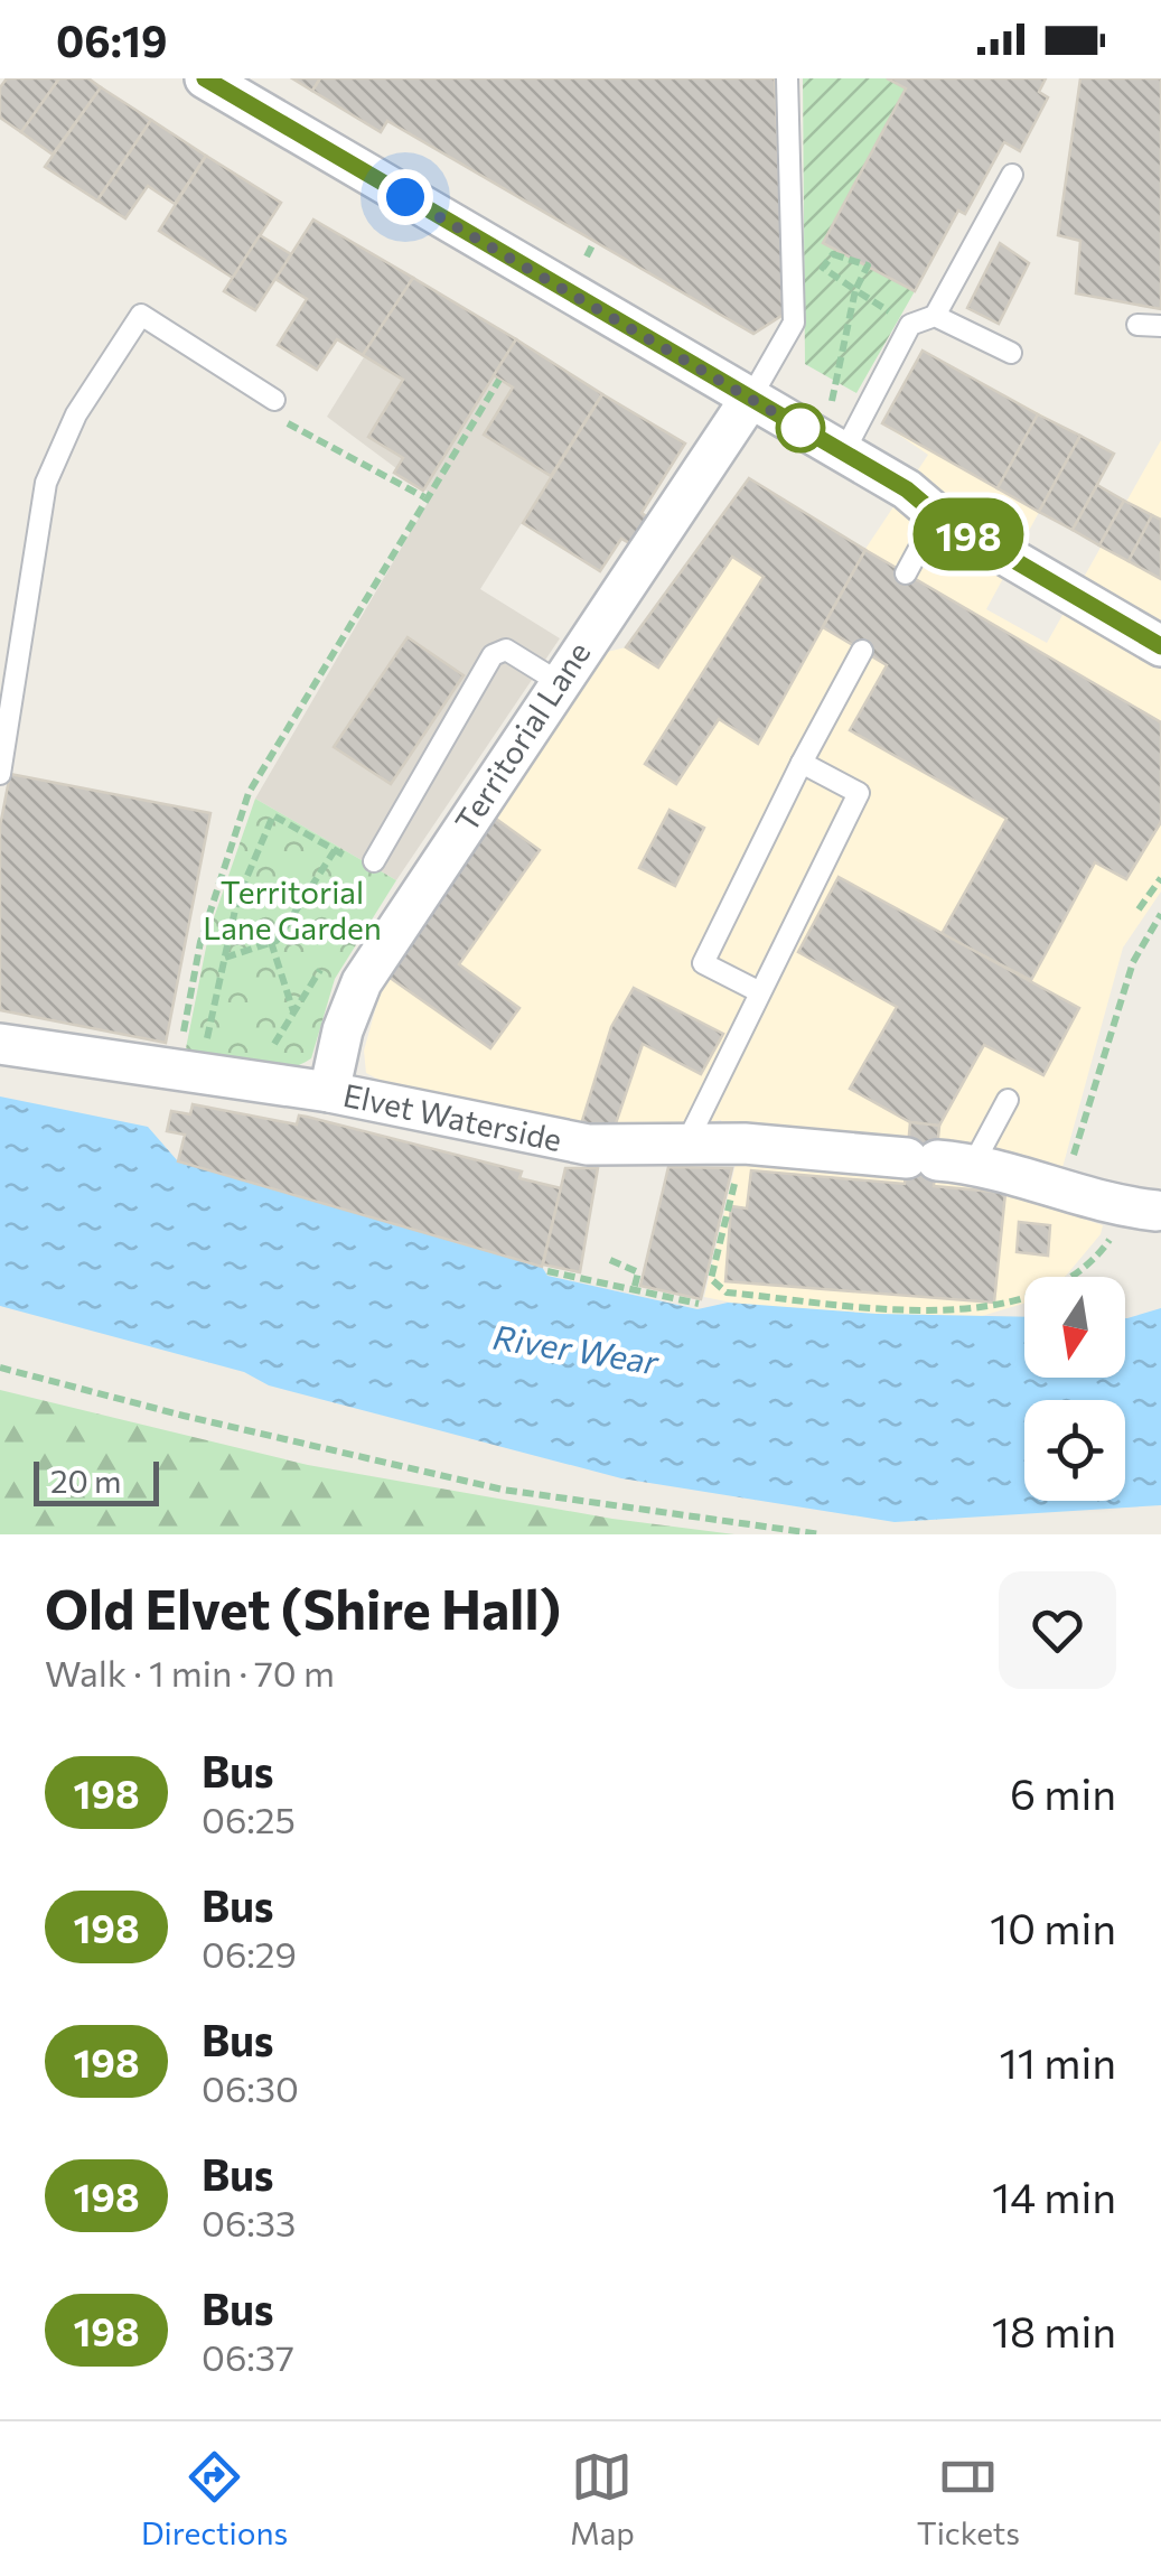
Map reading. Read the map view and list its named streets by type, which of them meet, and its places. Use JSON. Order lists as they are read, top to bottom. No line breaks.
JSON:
{"streets":{"street":["Territorial Lane","Elvet Waterside"]},"crossings":[["Territorial Lane","Elvet Waterside"]],"water":["River Wear"],"parks":["Territorial Lane Garden"],"lines":["bus line 198"],"scale_bar":"20 m","north":"bottom","page":{"status":"06:19","on_map":"198","scale":"20 m","heading":["Old Elvet (Shire Hall)","Walk · 1 min · 70 m"],"list":[{"mark":"198","name":"Bus","note":"06:25","value":"6 min"},{"mark":"198","name":"Bus","note":"06:29","value":"10 min"},{"mark":"198","name":"Bus","note":"06:30","value":"11 min"},{"mark":"198","name":"Bus","note":"06:33","value":"14 min"},{"mark":"198","name":"Bus","note":"06:37","value":"18 min"}],"tabs":["Directions","Map","Tickets"]}}
